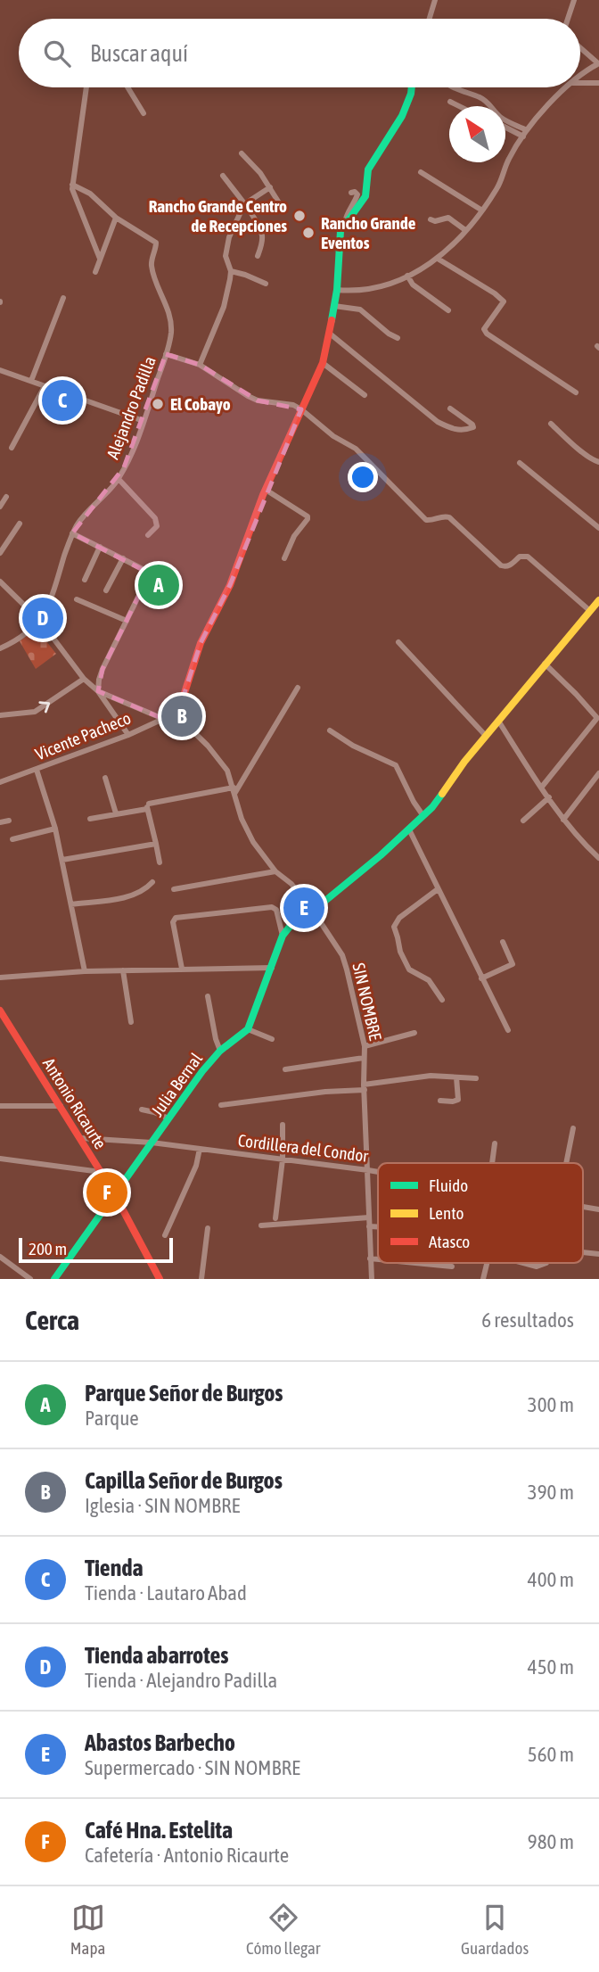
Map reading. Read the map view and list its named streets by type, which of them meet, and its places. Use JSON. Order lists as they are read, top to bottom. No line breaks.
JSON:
{"streets":{"street":["Alejandro Padilla","Vicente Pacheco","SIN NOMBRE","Julia Bernal","Antonio Ricaurte","Cordillera del Condor"]},"crossings":[["Vicente Pacheco","SIN NOMBRE"],["SIN NOMBRE","Cordillera del Condor"],["Julia Bernal","Antonio Ricaurte"],["Julia Bernal","Cordillera del Condor"],["Antonio Ricaurte","Cordillera del Condor"]],"places":["Rancho Grande Centro de Recepciones","Rancho Grande Eventos","El Cobayo"],"legend":["Fluido","Lento","Atasco"],"scale_bar":"200 m","north":"top left","page":{"search":"Buscar aquí","pins":["C","A","D","B","E","F"],"scale":"200 m","heading":["Cerca","6 resultados"],"list":[{"mark":"A","name":"Parque Señor de Burgos","note":"Parque","value":"300 m"},{"mark":"B","name":"Capilla Señor de Burgos","note":"Iglesia · SIN NOMBRE","value":"390 m"},{"mark":"C","name":"Tienda","note":"Tienda · Lautaro Abad","value":"400 m"},{"mark":"D","name":"Tienda abarrotes","note":"Tienda · Alejandro Padilla","value":"450 m"},{"mark":"E","name":"Abastos Barbecho","note":"Supermercado · SIN NOMBRE","value":"560 m"},{"mark":"F","name":"Café Hna. Estelita","note":"Cafetería · Antonio Ricaurte","value":"980 m"}],"nav":["Mapa","Cómo llegar","Guardados"]}}
